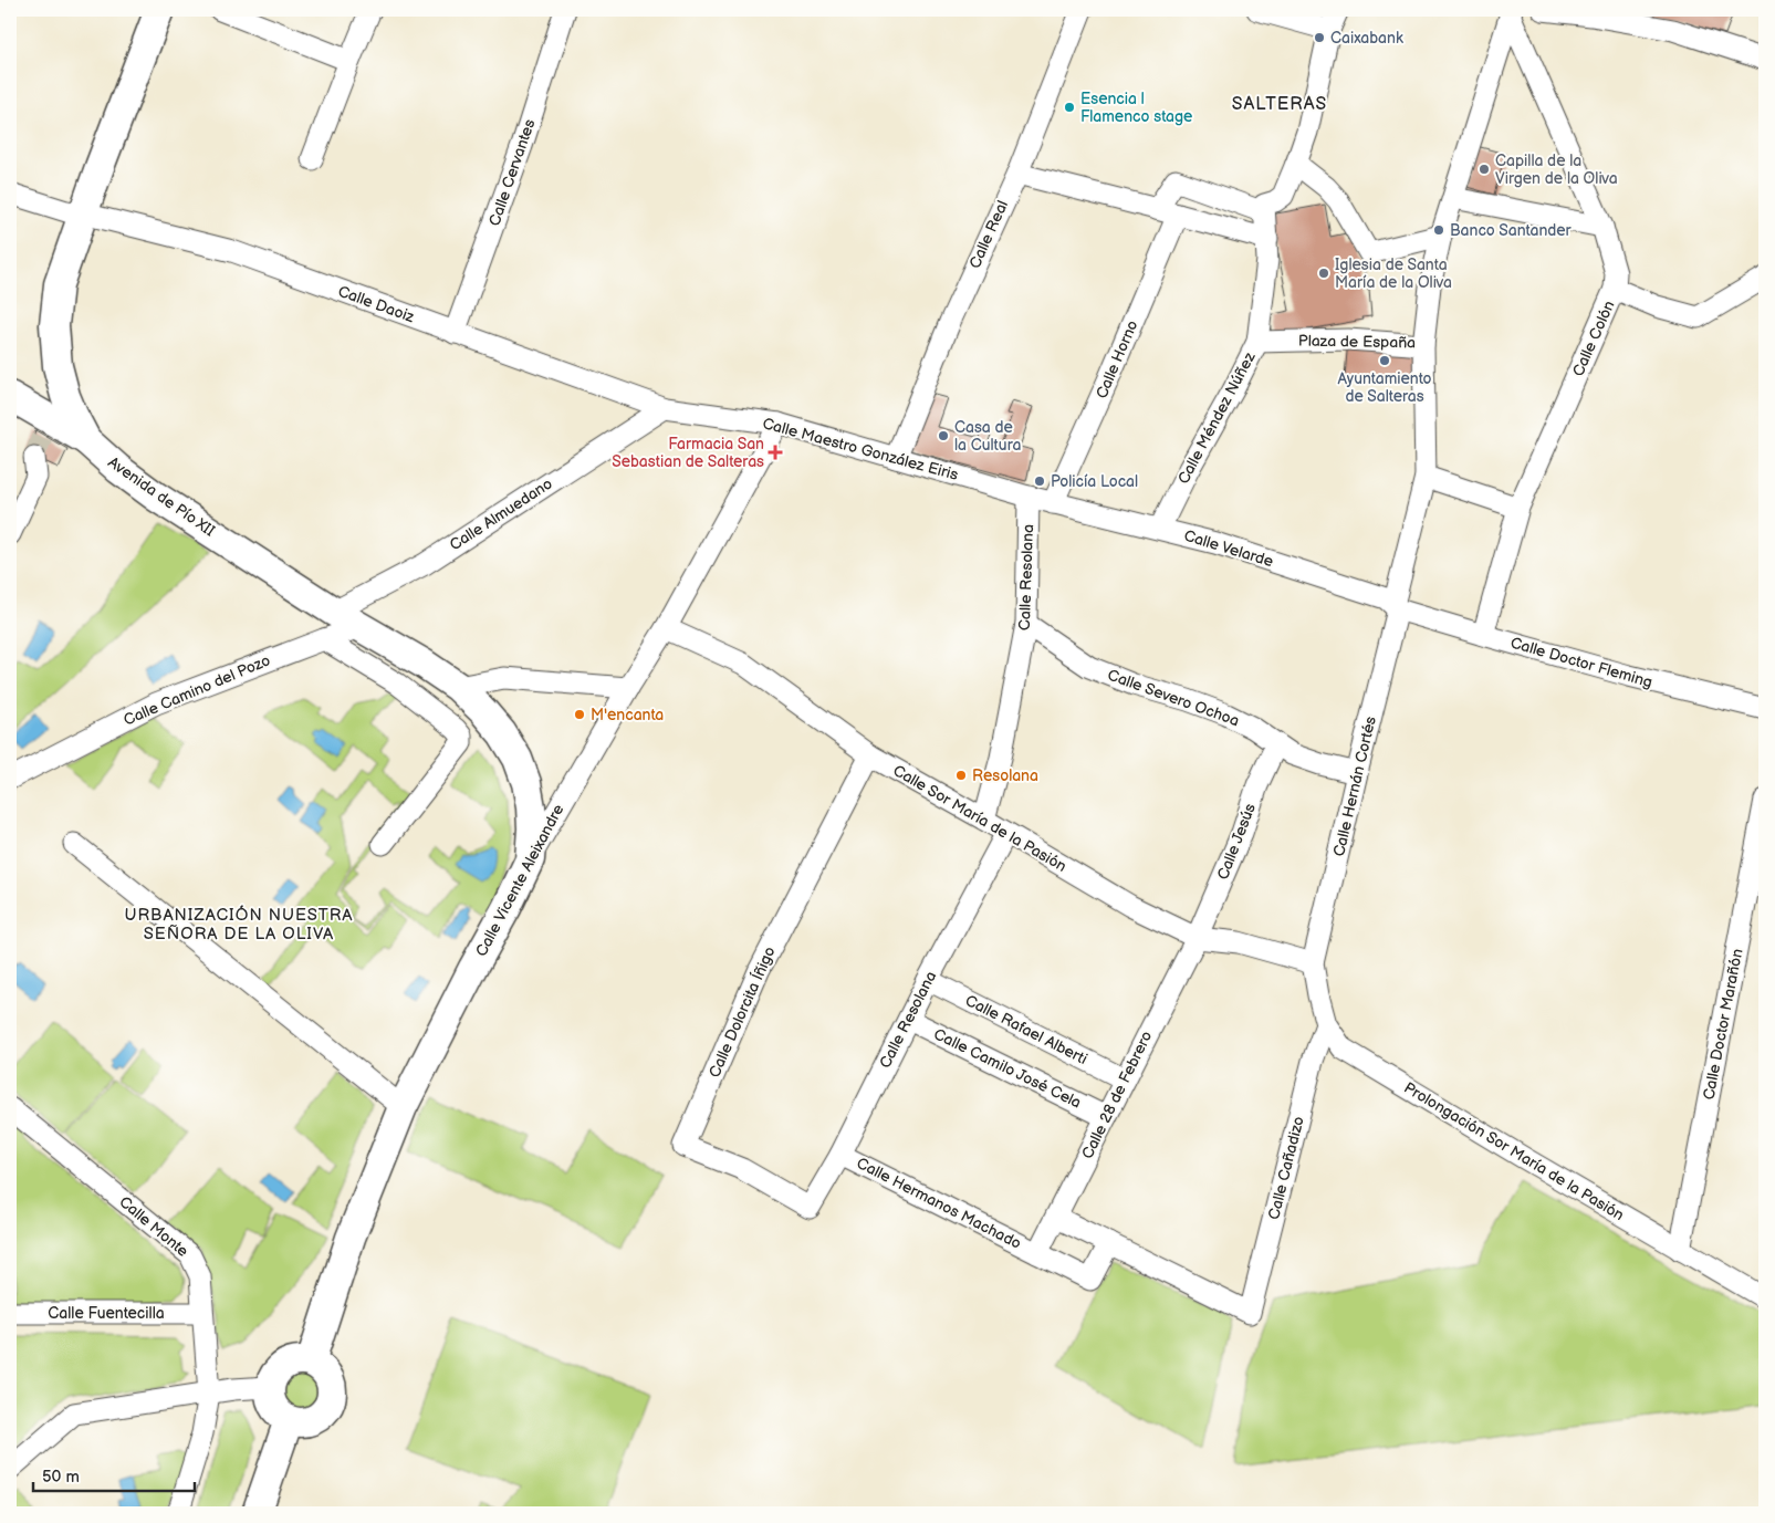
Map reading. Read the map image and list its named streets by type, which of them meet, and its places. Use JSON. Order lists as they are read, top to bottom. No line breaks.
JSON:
{"streets":{"main road":["Avenida de Pío XII","Calle Vicente Aleixandre"],"street":["Calle Cervantes","Calle Real","Calle Daoiz","Calle Colón","Plaza de España","Calle Horno","Calle Méndez Núñez","Calle Maestro González Eiris","Calle Almuedano","Calle Velarde","Calle Resolana","Calle Doctor Fleming","Calle Camino del Pozo","Calle Severo Ochoa","Calle Hernán Cortés","Calle Sor María de la Pasión","Calle Jesús","Calle Dolorcita Íñigo","Calle Doctor Marañón","Calle Rafael Alberti","Calle Camilo José Cela","Calle 28 de Febrero","Prolongación Sor María de la Pasión","Calle Cañadizo","Calle Hermanos Machado","Calle Monte","Calle Fuentecilla"]},"crossings":[["Calle Cervantes","Calle Daoiz"],["Calle Real","Calle Maestro González Eiris"],["Calle Daoiz","Calle Maestro González Eiris"],["Calle Daoiz","Avenida de Pío XII"],["Calle Daoiz","Calle Almuedano"],["Calle Colón","Plaza de España"],["Calle Colón","Calle Doctor Fleming"],["Plaza de España","Calle Méndez Núñez"],["Plaza de España","Calle Hernán Cortés"],["Calle Horno","Calle Maestro González Eiris"],["Calle Horno","Calle Velarde"],["Calle Méndez Núñez","Calle Velarde"],["Calle Maestro González Eiris","Calle Almuedano"],["Calle Maestro González Eiris","Calle Velarde"],["Calle Maestro González Eiris","Calle Resolana"],["Calle Maestro González Eiris","Calle Vicente Aleixandre"],["Avenida de Pío XII","Calle Almuedano"],["Avenida de Pío XII","Calle Camino del Pozo"],["Avenida de Pío XII","Calle Vicente Aleixandre"],["Calle Velarde","Calle Doctor Fleming"],["Calle Velarde","Calle Hernán Cortés"],["Calle Resolana","Calle Severo Ochoa"],["Calle Resolana","Calle Sor María de la Pasión"],["Calle Resolana","Calle Dolorcita Íñigo"],["Calle Resolana","Calle Rafael Alberti"],["Calle Resolana","Calle Camilo José Cela"],["Calle Resolana","Calle Hermanos Machado"],["Calle Doctor Fleming","Calle Hernán Cortés"],["Calle Severo Ochoa","Calle Hernán Cortés"],["Calle Severo Ochoa","Calle Jesús"],["Calle Hernán Cortés","Calle Sor María de la Pasión"],["Calle Hernán Cortés","Prolongación Sor María de la Pasión"],["Calle Sor María de la Pasión","Calle Jesús"],["Calle Sor María de la Pasión","Calle Vicente Aleixandre"],["Calle Sor María de la Pasión","Calle Dolorcita Íñigo"],["Calle Sor María de la Pasión","Calle 28 de Febrero"],["Calle Sor María de la Pasión","Prolongación Sor María de la Pasión"],["Calle Jesús","Calle 28 de Febrero"],["Calle Doctor Marañón","Prolongación Sor María de la Pasión"],["Calle Rafael Alberti","Calle 28 de Febrero"],["Calle Camilo José Cela","Calle 28 de Febrero"],["Calle 28 de Febrero","Calle Hermanos Machado"],["Prolongación Sor María de la Pasión","Calle Cañadizo"],["Calle Cañadizo","Calle Hermanos Machado"],["Calle Monte","Calle Fuentecilla"]],"districts":["SALTERAS","URBANIZACIÓN NUESTRA SEÑORA DE LA OLIVA"],"places":{"other":["Caixabank","Esencia | Flamenco stage","Capilla de la Virgen de la Oliva","Banco Santander","Iglesia de Santa María de la Oliva","Ayuntamiento de Salteras","Casa de la Cultura","Policía Local","M'encanta","Resolana"],"health":["Farmacia San Sebastian de Salteras"]},"scale_bar":"50 m"}
